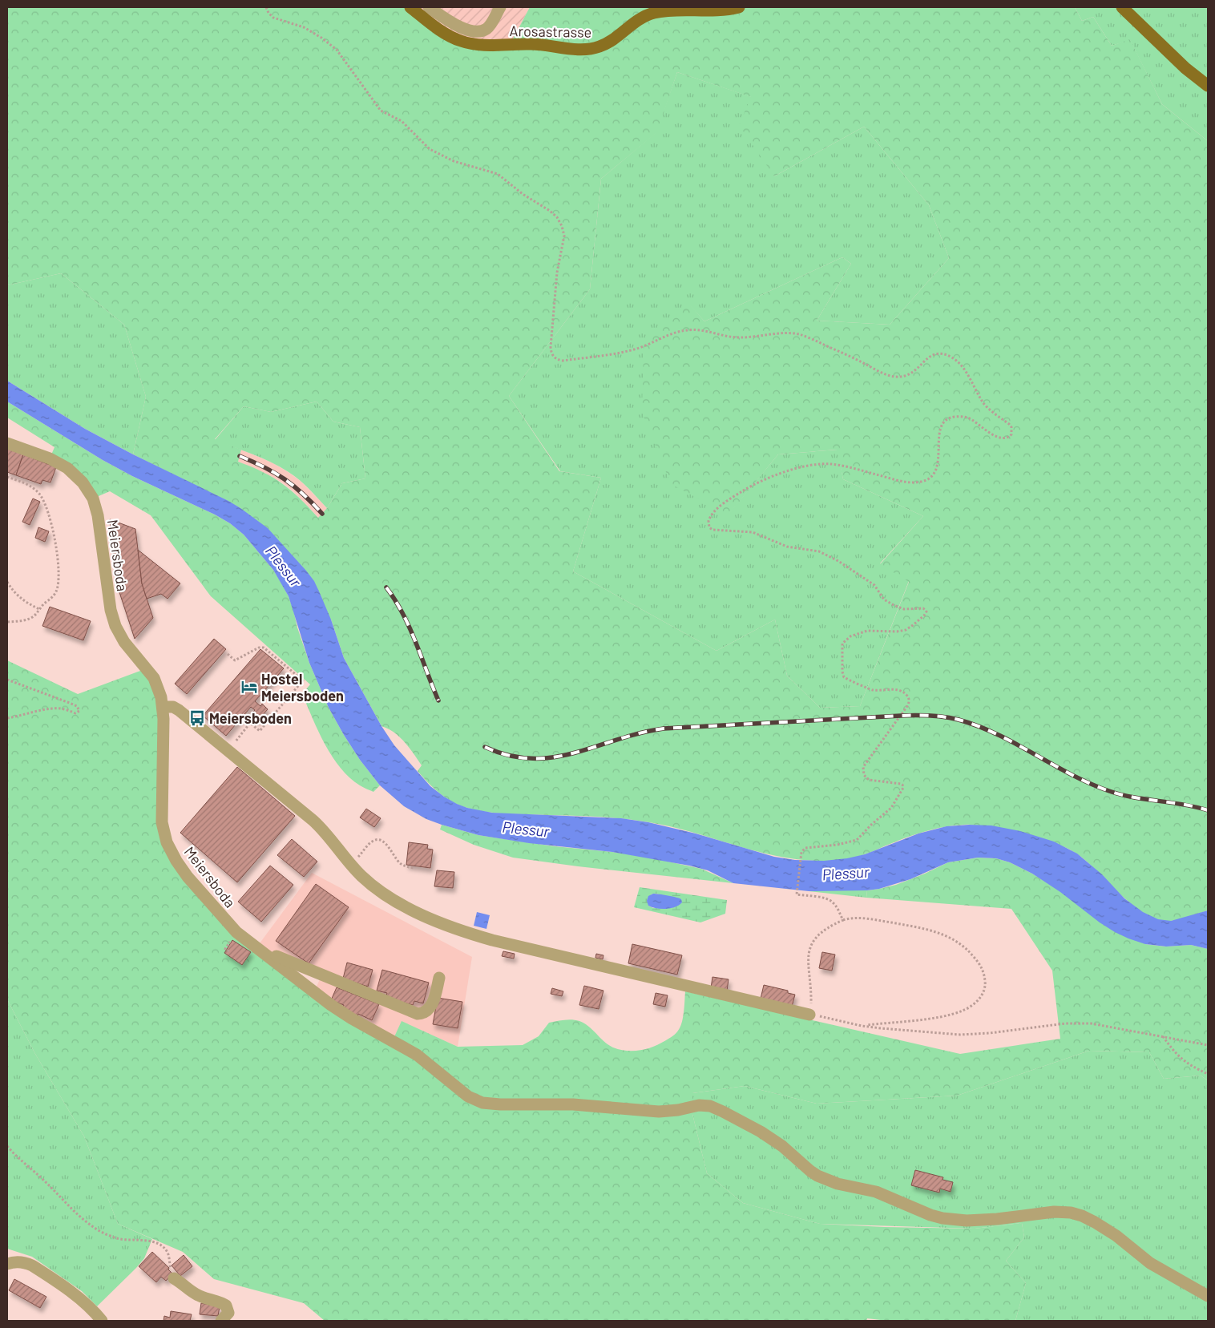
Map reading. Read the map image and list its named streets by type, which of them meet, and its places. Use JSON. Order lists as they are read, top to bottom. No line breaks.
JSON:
{"streets":{"main road":["Arosastrasse"],"street":["Meiersboda"]},"water":["Plessur"],"places":{"hotel":["Hostel Meiersboden"],"bus stop":["Meiersboden"]}}
